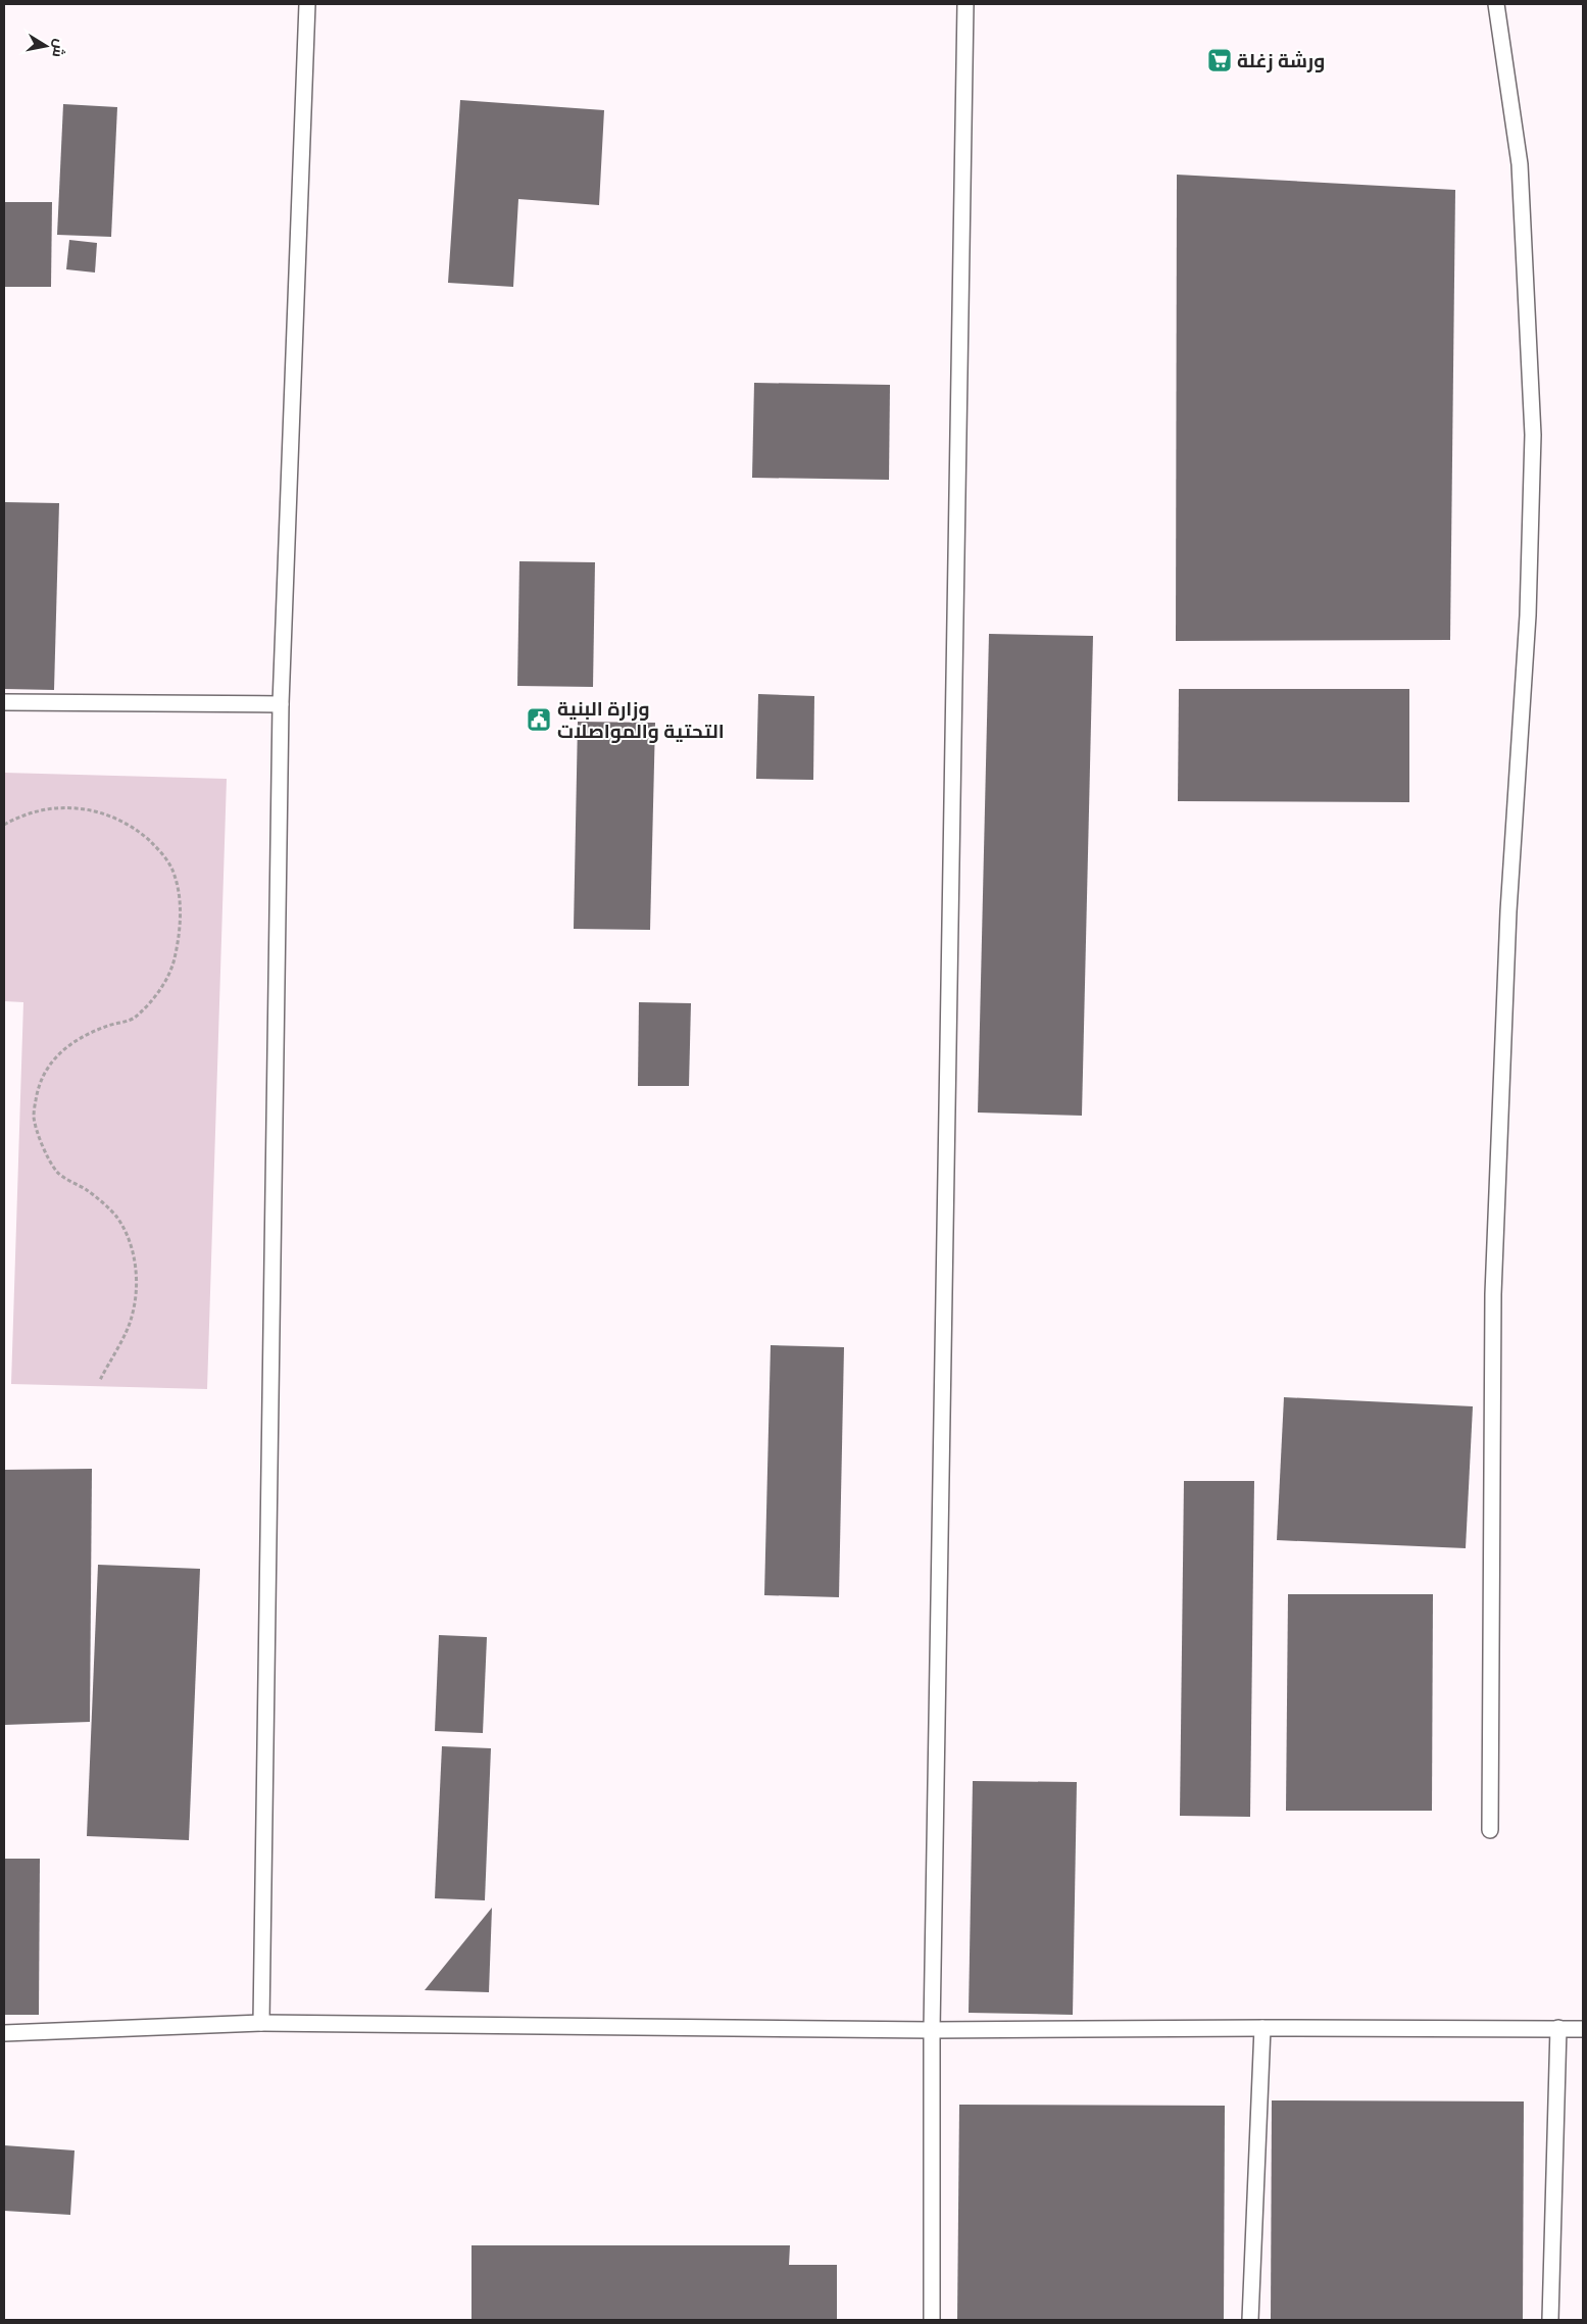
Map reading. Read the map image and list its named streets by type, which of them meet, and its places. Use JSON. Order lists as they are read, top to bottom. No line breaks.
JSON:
{"places":{"supermarket":["ورشة زغلة"],"public building":["وزارة البنية التحتية والمواصلات"]},"north":"right"}
